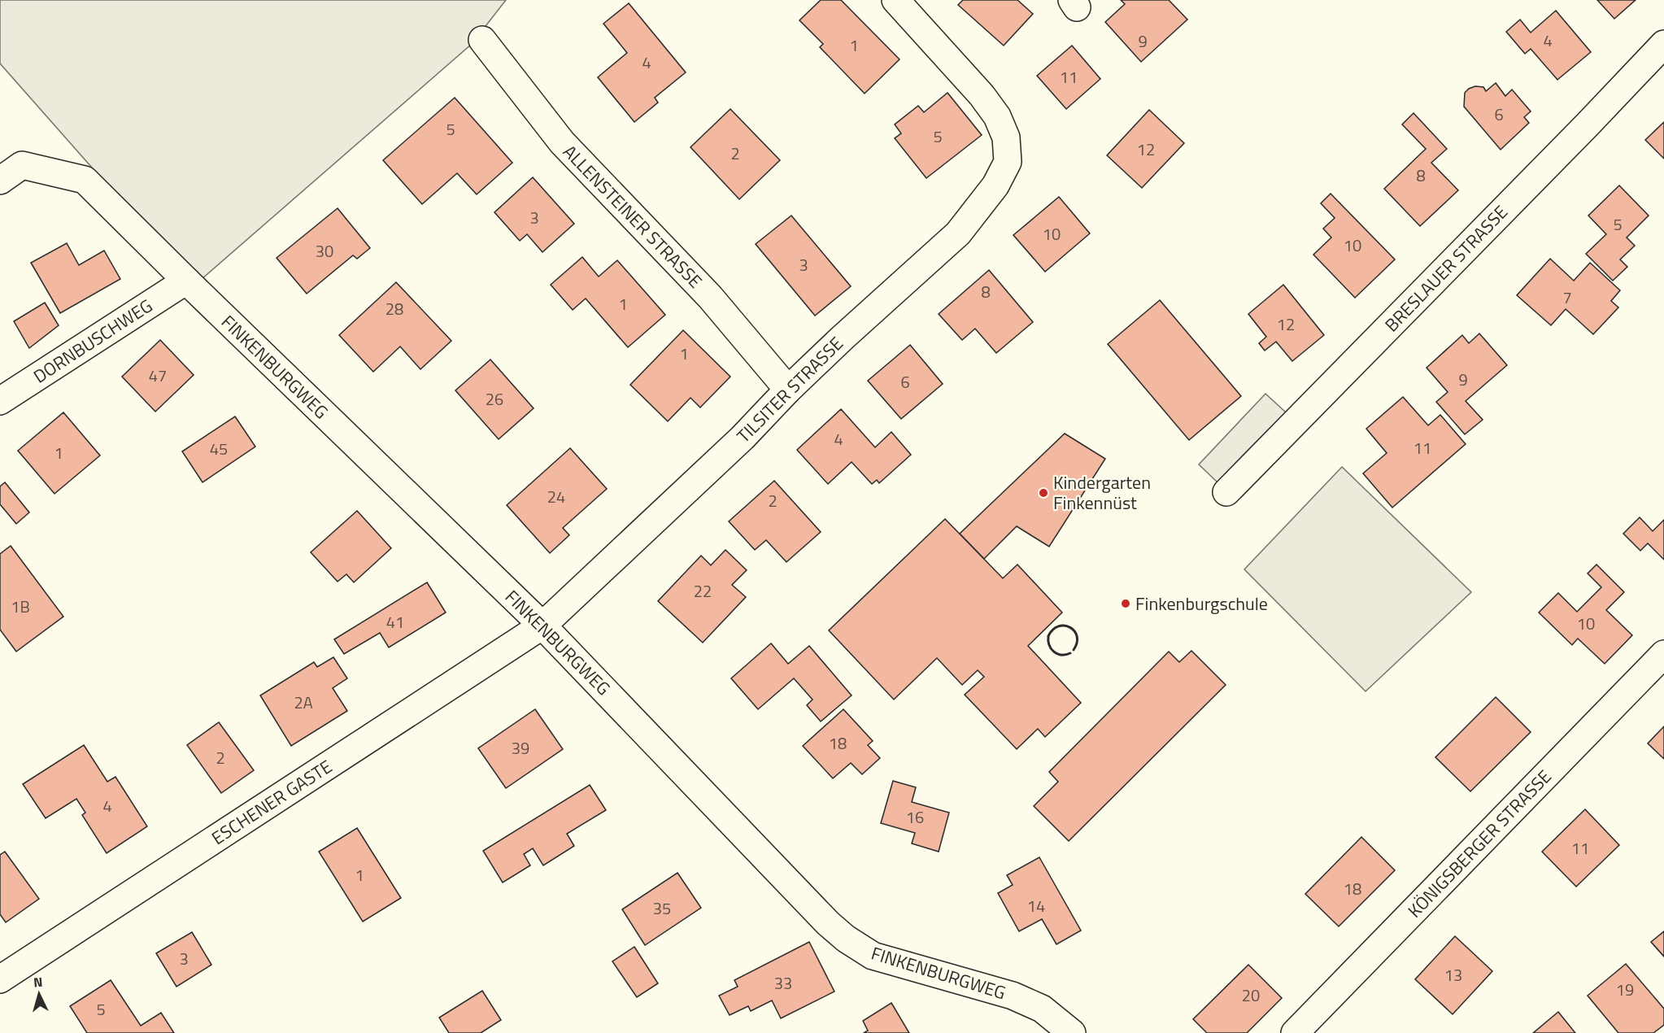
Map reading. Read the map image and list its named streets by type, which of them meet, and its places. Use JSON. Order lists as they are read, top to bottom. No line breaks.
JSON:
{"streets":{"street":["ALLENSTEINER STRASSE","BRESLAUER STRASSE","DORNBUSCHWEG","FINKENBURGWEG","TILSITER STRASSE","ESCHENER GASTE","KÖNIGSBERGER STRASSE"]},"crossings":[["ALLENSTEINER STRASSE","TILSITER STRASSE"],["DORNBUSCHWEG","FINKENBURGWEG"],["FINKENBURGWEG","TILSITER STRASSE"],["FINKENBURGWEG","ESCHENER GASTE"],["TILSITER STRASSE","ESCHENER GASTE"]],"places":["Kindergarten Finkennüst","Finkenburgschule"],"house_numbers":["4","9","1","4","11","6","5","5","12","2","8","3","5","10","10","30","3","8","7","1","28","12","1","47","9","6","26","4","11","45","1","24","2","22","1B","41","10","2A","18","39","2","4","16","11","1","18","14","35","3","13","33","19","20","5"],"north":"top"}
